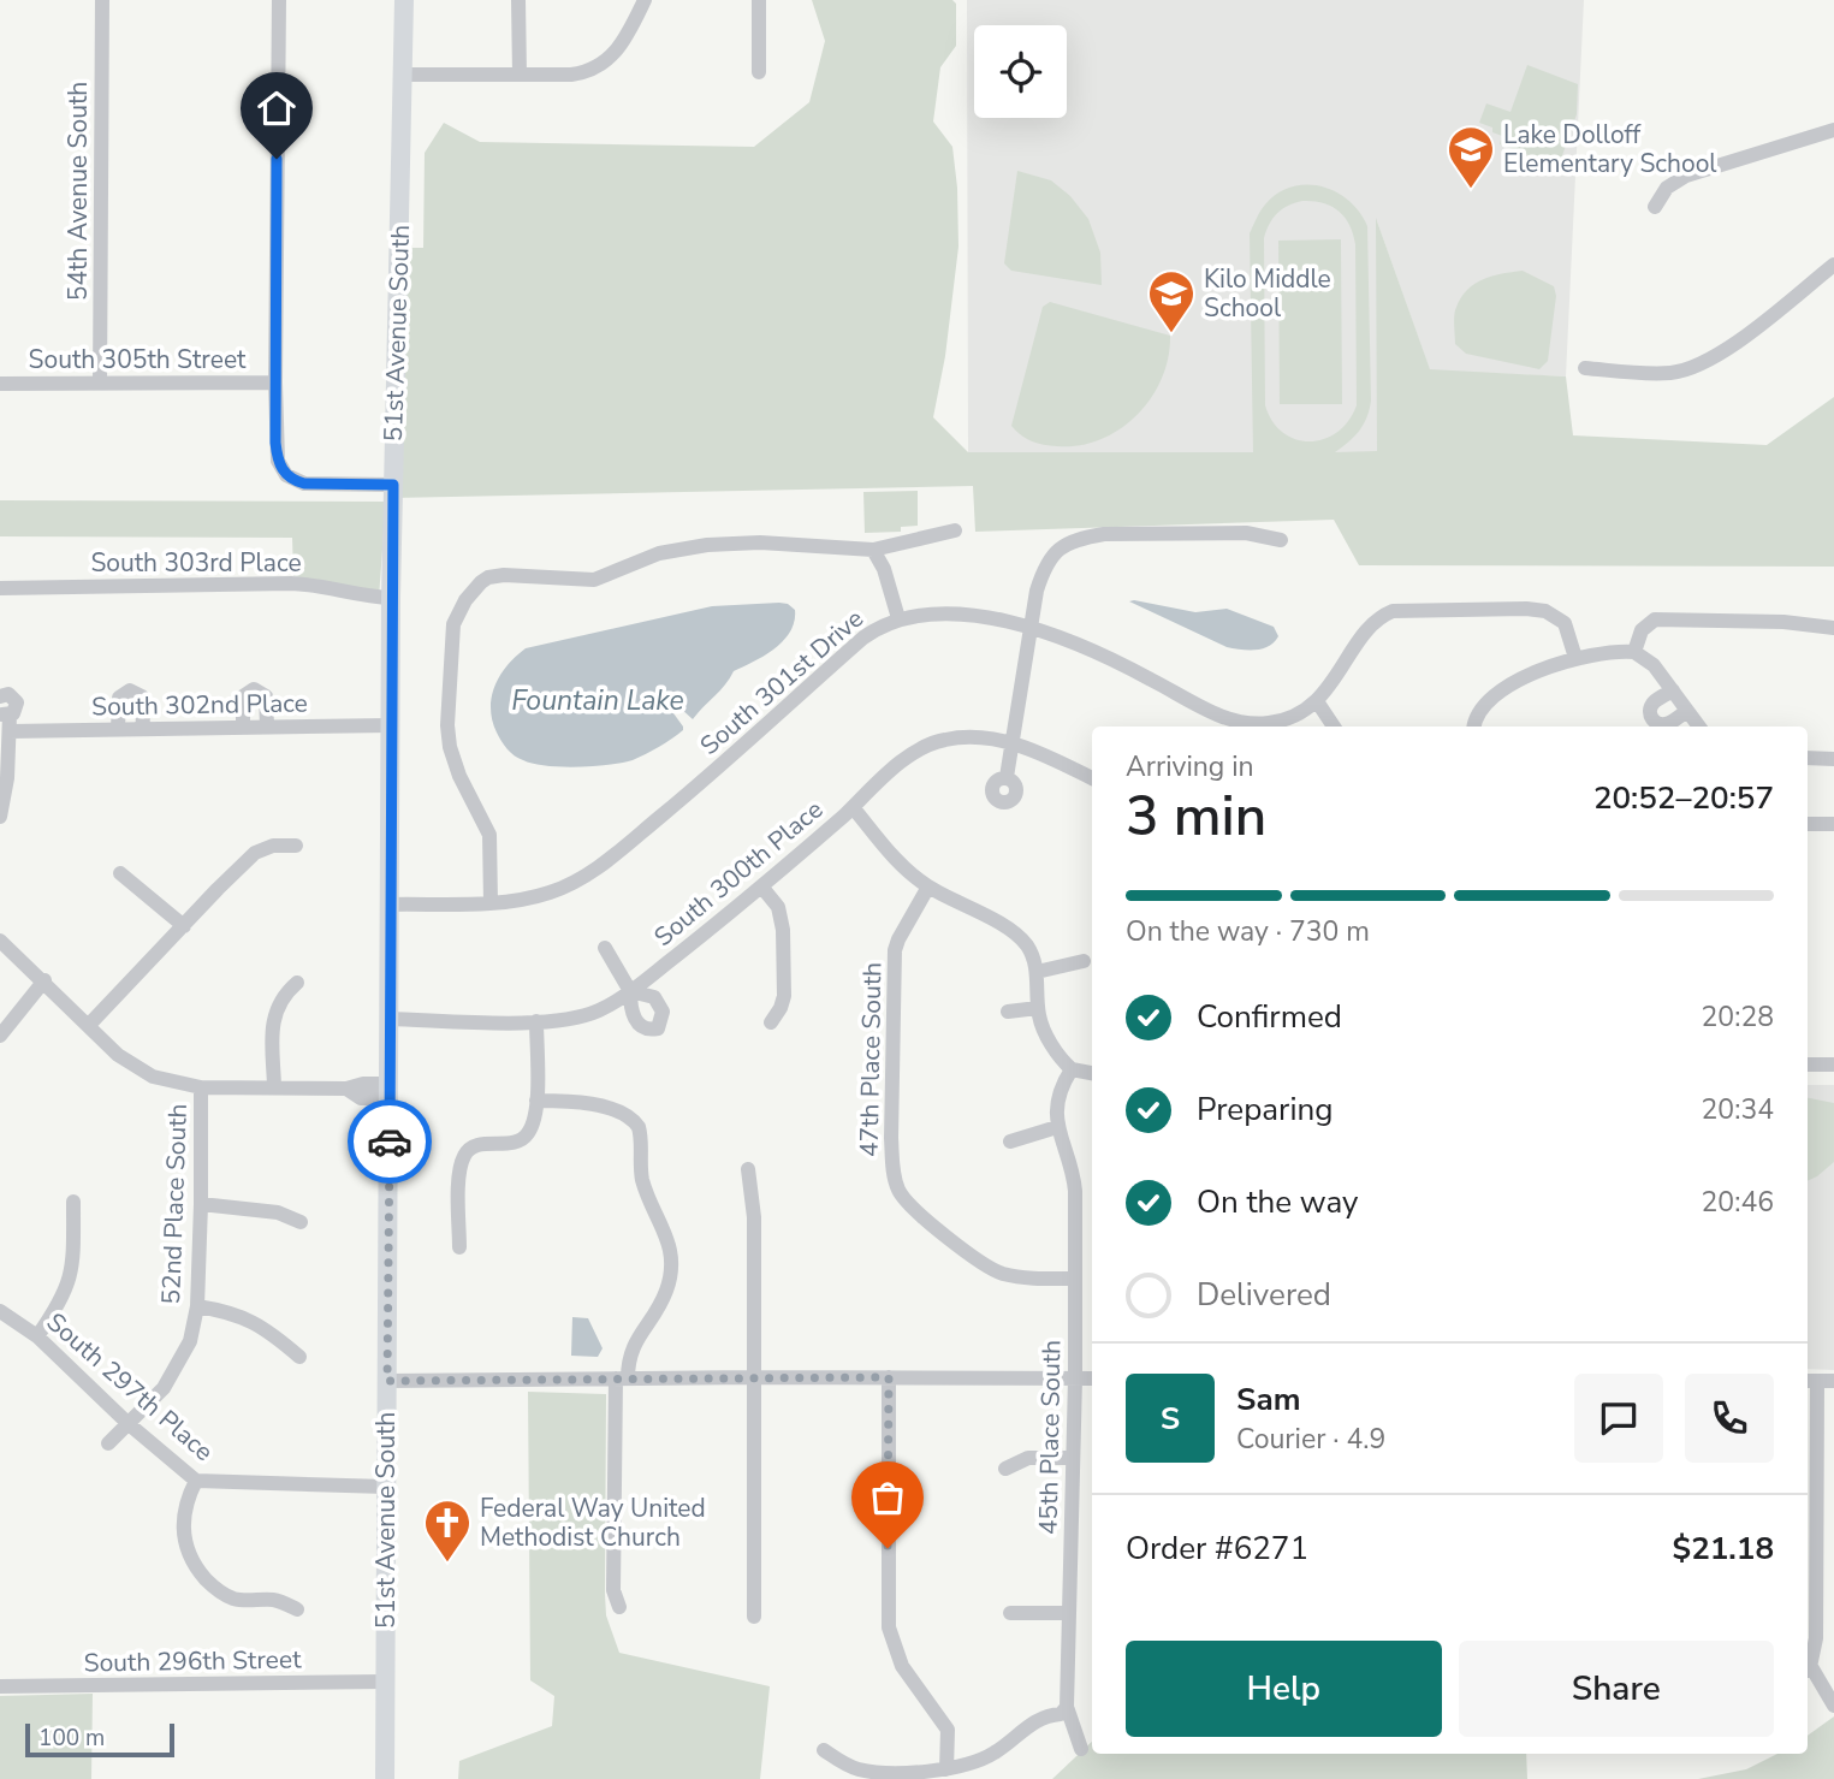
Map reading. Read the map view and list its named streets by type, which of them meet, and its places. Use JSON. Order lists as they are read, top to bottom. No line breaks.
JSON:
{"streets":{"main road":["51st Avenue South"],"street":["54th Avenue South","South 305th Street","South 303rd Place","South 301st Drive","South 302nd Place","South 300th Place","47th Place South","52nd Place South","South 297th Place","45th Place South","South 296th Street"]},"crossings":[["54th Avenue South","South 305th Street"],["51st Avenue South","South 303rd Place"],["51st Avenue South","South 301st Drive"],["51st Avenue South","South 302nd Place"],["51st Avenue South","South 300th Place"],["51st Avenue South","South 297th Place"],["51st Avenue South","South 296th Street"],["47th Place South","45th Place South"],["52nd Place South","South 297th Place"]],"water":["Fountain Lake"],"places":{"school or university":["Lake Dolloff Elementary School","Kilo Middle School"],"church":["Federal Way United Methodist Church"]},"scale_bar":"100 m","page":{"heading":["3 min","Arriving in","20:52–20:57"],"panel":["Sam","Courier · 4.9","Order #6271","$21.18"],"bar":"On the way · 730 m","list":[["Confirmed","20:28"],["Preparing","20:34"],["On the way","20:46"],"Delivered"],"round":"S","buttons":["Help","Share"],"scale":"100 m"}}
